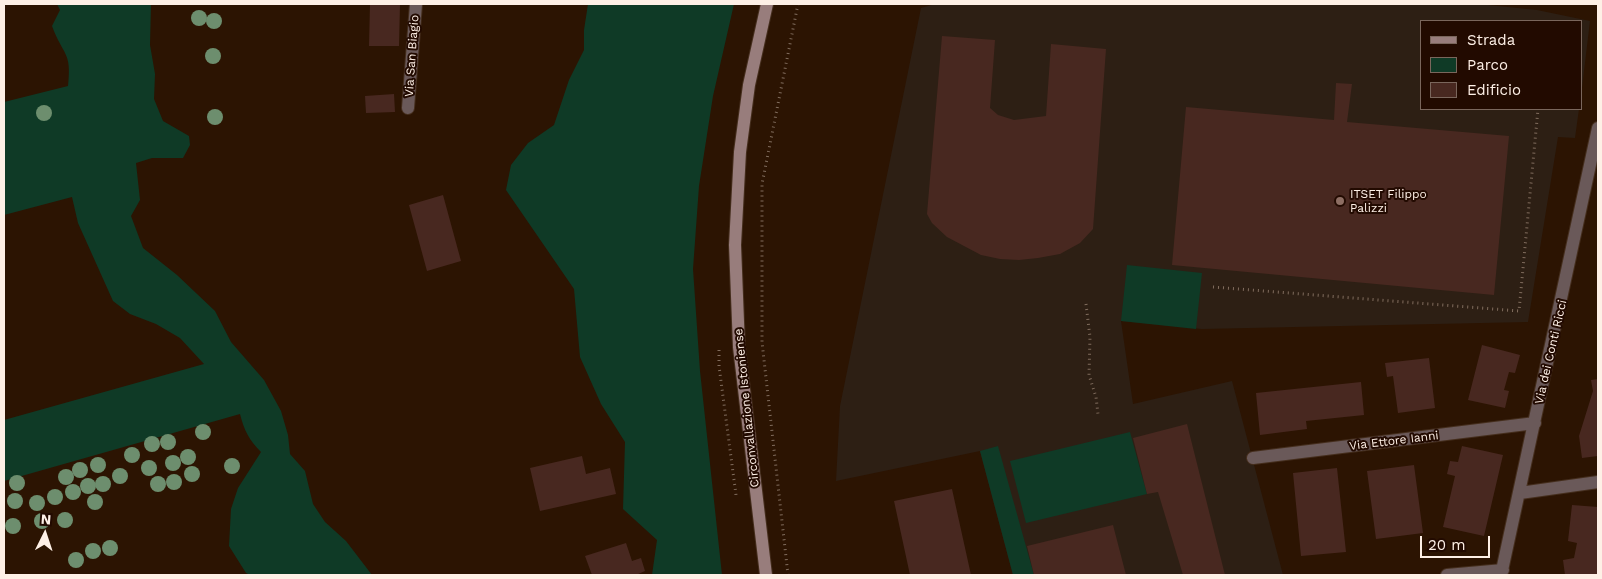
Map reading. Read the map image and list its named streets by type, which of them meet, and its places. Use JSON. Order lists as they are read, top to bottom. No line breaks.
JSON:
{"streets":{"main road":["Circonvallazione Istoniense"],"street":["Via San Biagio","Via dei Conti Ricci","Via Ettore Ianni"]},"crossings":[["Via dei Conti Ricci","Via Ettore Ianni"]],"places":["ITSET Filippo Palizzi"],"legend":["Strada","Parco","Edificio"],"scale_bar":"20 m","north":"top"}
